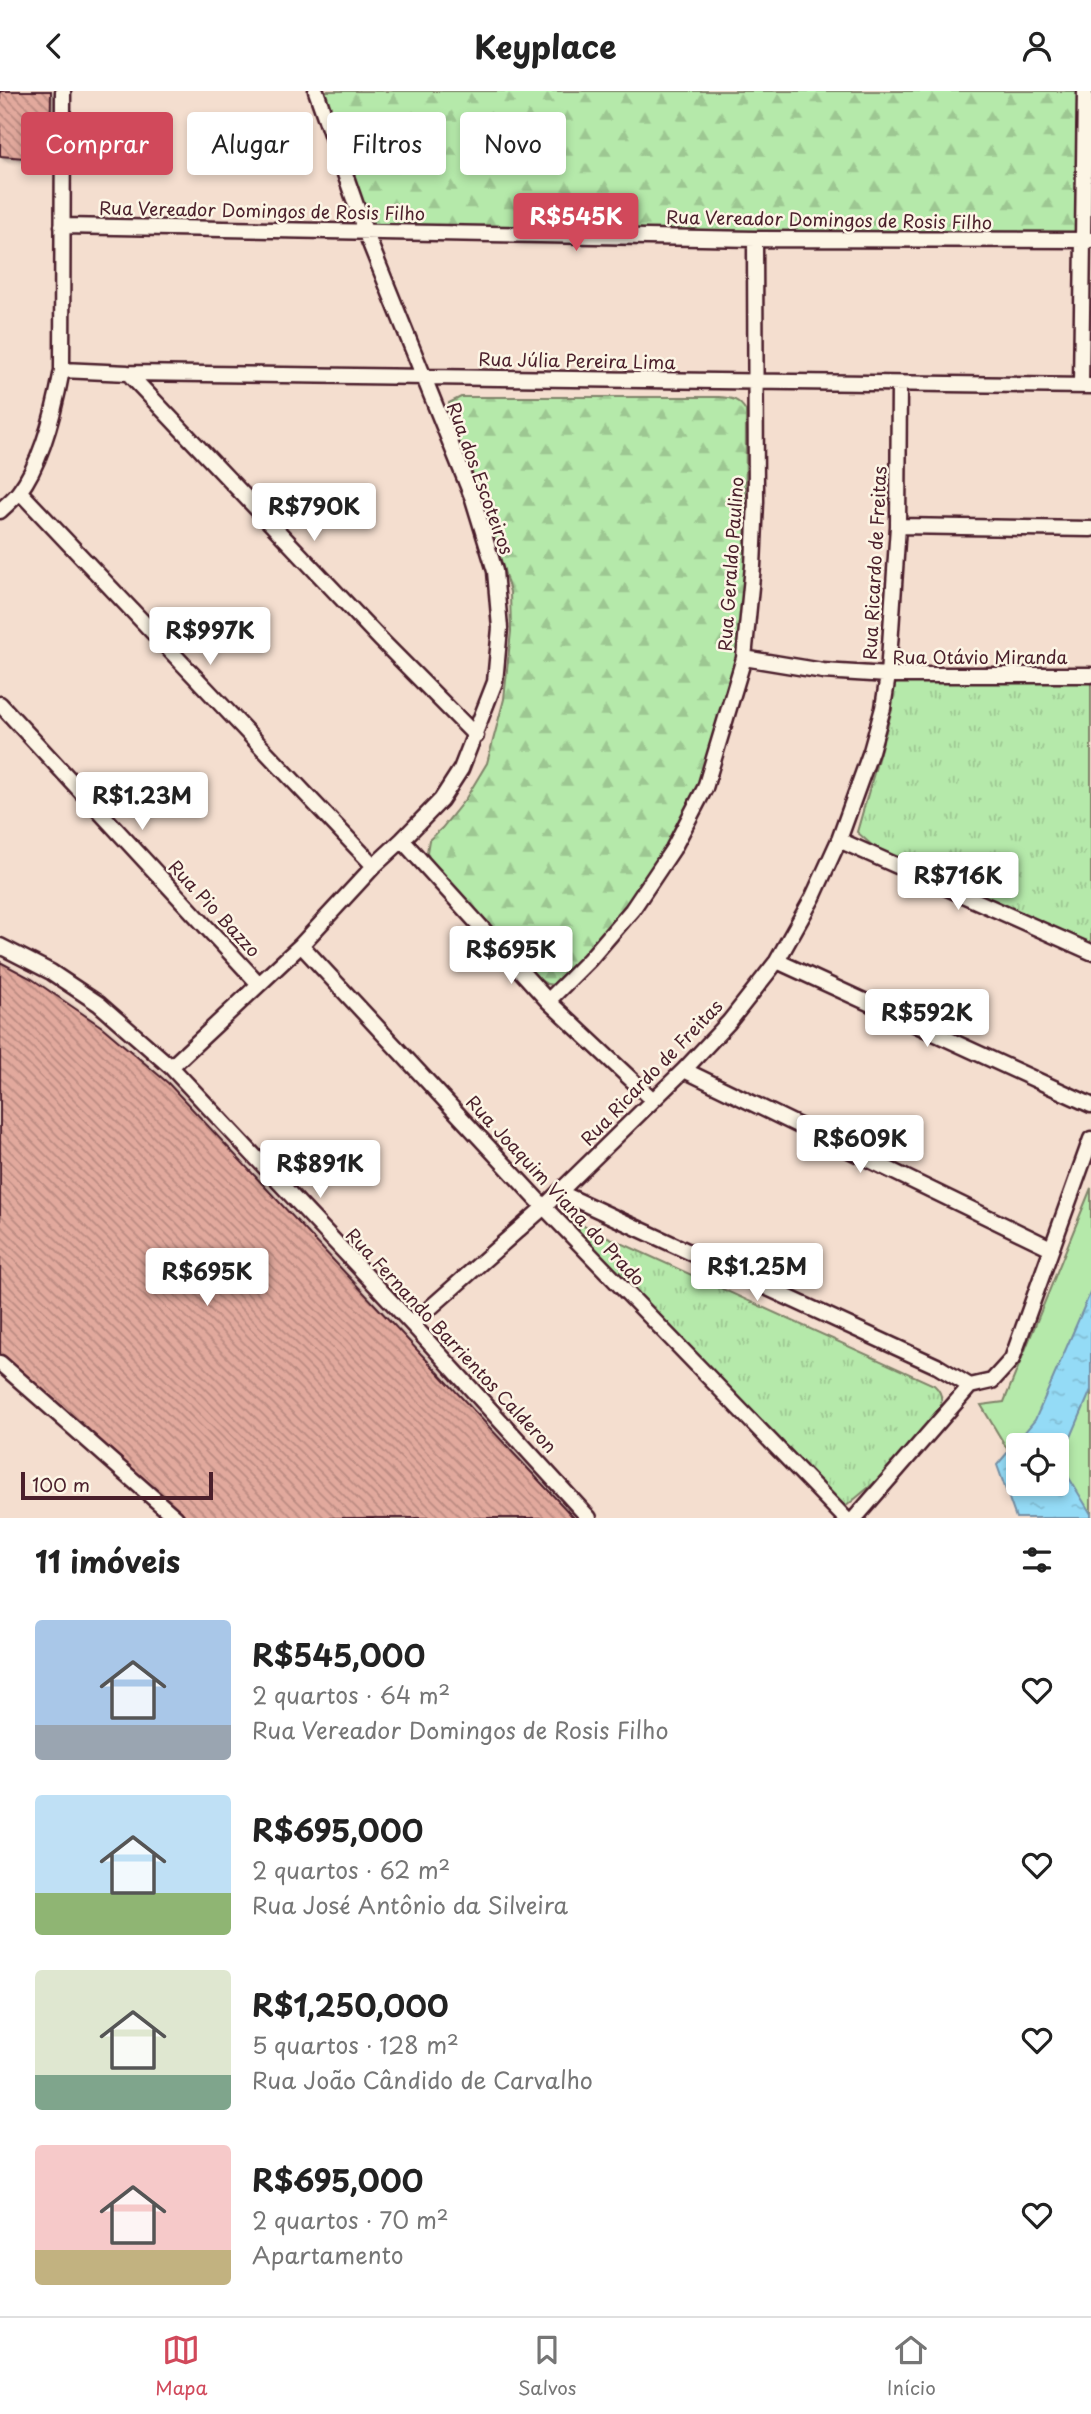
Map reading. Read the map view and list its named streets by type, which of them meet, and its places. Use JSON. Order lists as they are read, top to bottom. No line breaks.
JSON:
{"streets":{"street":["Rua Vereador Domingos de Rosis Filho","Rua Júlia Pereira Lima","Rua dos Escoteiros","Rua Ricardo de Freitas","Rua Geraldo Paulino","Rua Otávio Miranda","Rua Pio Bazzo","Rua Joaquim Viana do Prado","Rua Fernando Barrientos Calderon"]},"crossings":[["Rua Vereador Domingos de Rosis Filho","Rua dos Escoteiros"],["Rua Vereador Domingos de Rosis Filho","Rua Geraldo Paulino"],["Rua Júlia Pereira Lima","Rua dos Escoteiros"],["Rua Júlia Pereira Lima","Rua Ricardo de Freitas"],["Rua Júlia Pereira Lima","Rua Geraldo Paulino"],["Rua dos Escoteiros","Rua Pio Bazzo"],["Rua dos Escoteiros","Rua Joaquim Viana do Prado"],["Rua dos Escoteiros","Rua Fernando Barrientos Calderon"],["Rua Ricardo de Freitas","Rua Otávio Miranda"],["Rua Ricardo de Freitas","Rua Joaquim Viana do Prado"],["Rua Ricardo de Freitas","Rua Fernando Barrientos Calderon"],["Rua Geraldo Paulino","Rua Otávio Miranda"]],"scale_bar":"100 m","page":{"header":"Keyplace","chip":["Comprar","Alugar","Filtros","Novo"],"price":["R$545K","R$790K","R$997K","R$1.23M","R$716K","R$695K","R$592K","R$609K","R$891K","R$1.25M","R$695K"],"scale":"100 m","heading":"11 imóveis","list":[{"name":"R$545,000","note":"2 quartos · 64 m² · Rua Vereador Domingos de Rosis Filho"},{"name":"R$695,000","note":"2 quartos · 62 m² · Rua José Antônio da Silveira"},{"name":"R$1,250,000","note":"5 quartos · 128 m² · Rua João Cândido de Carvalho"},{"name":"R$695,000","note":"2 quartos · 70 m² · Apartamento"}],"tabs":["Mapa","Salvos","Início"]}}
